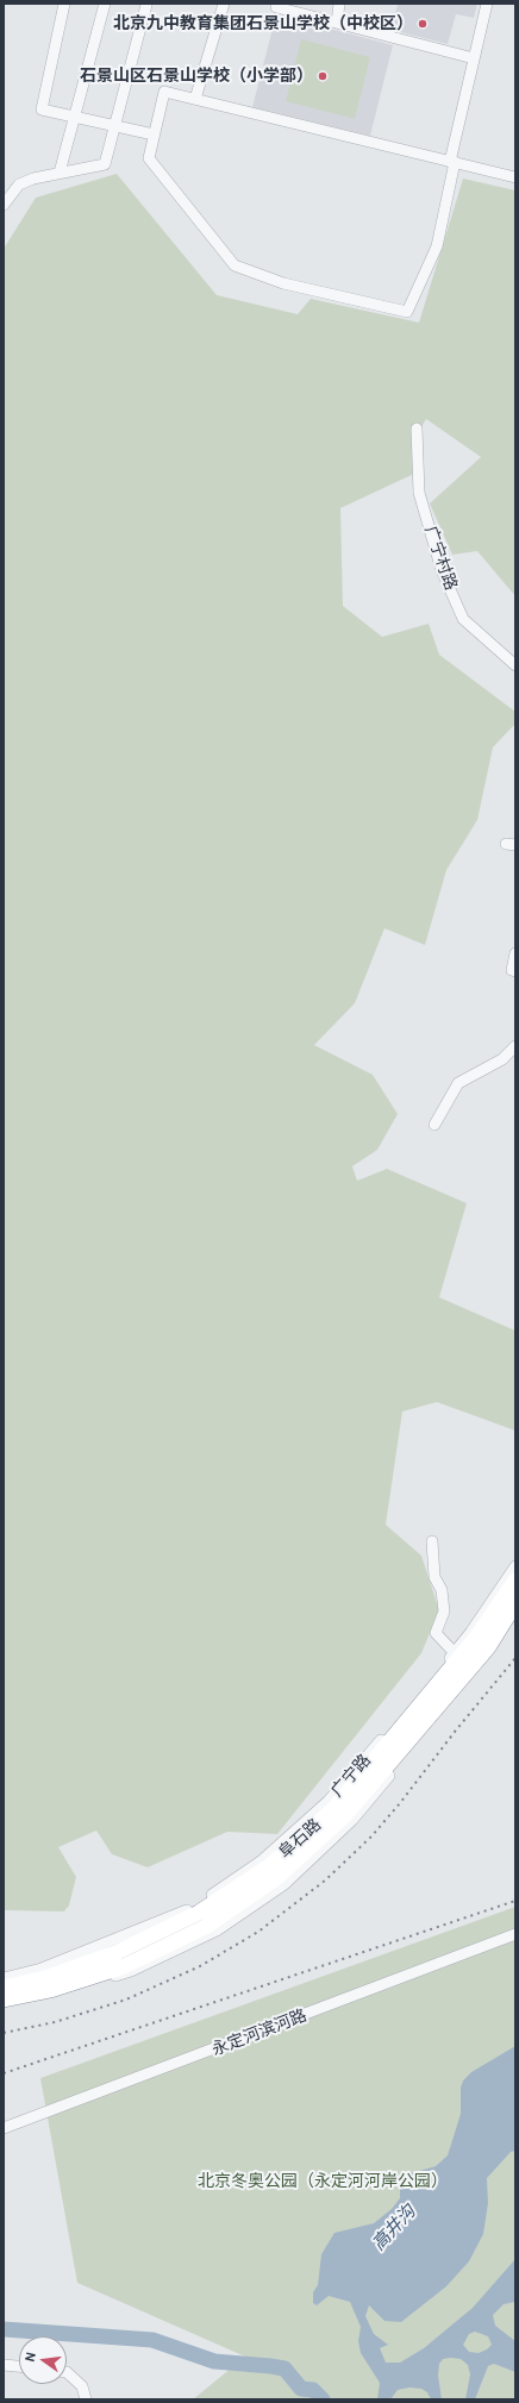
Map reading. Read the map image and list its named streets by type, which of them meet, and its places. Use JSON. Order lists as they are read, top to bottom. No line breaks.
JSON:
{"streets":{"highway":["阜石路"],"street":["广宁村路","广宁路","永定河滨河路"]},"water":["高井沟"],"parks":["北京冬奥公园（永定河河岸公园）"],"places":["北京九中教育集团石景山学校（中校区）","石景山区石景山学校（小学部）"],"north":"left"}
